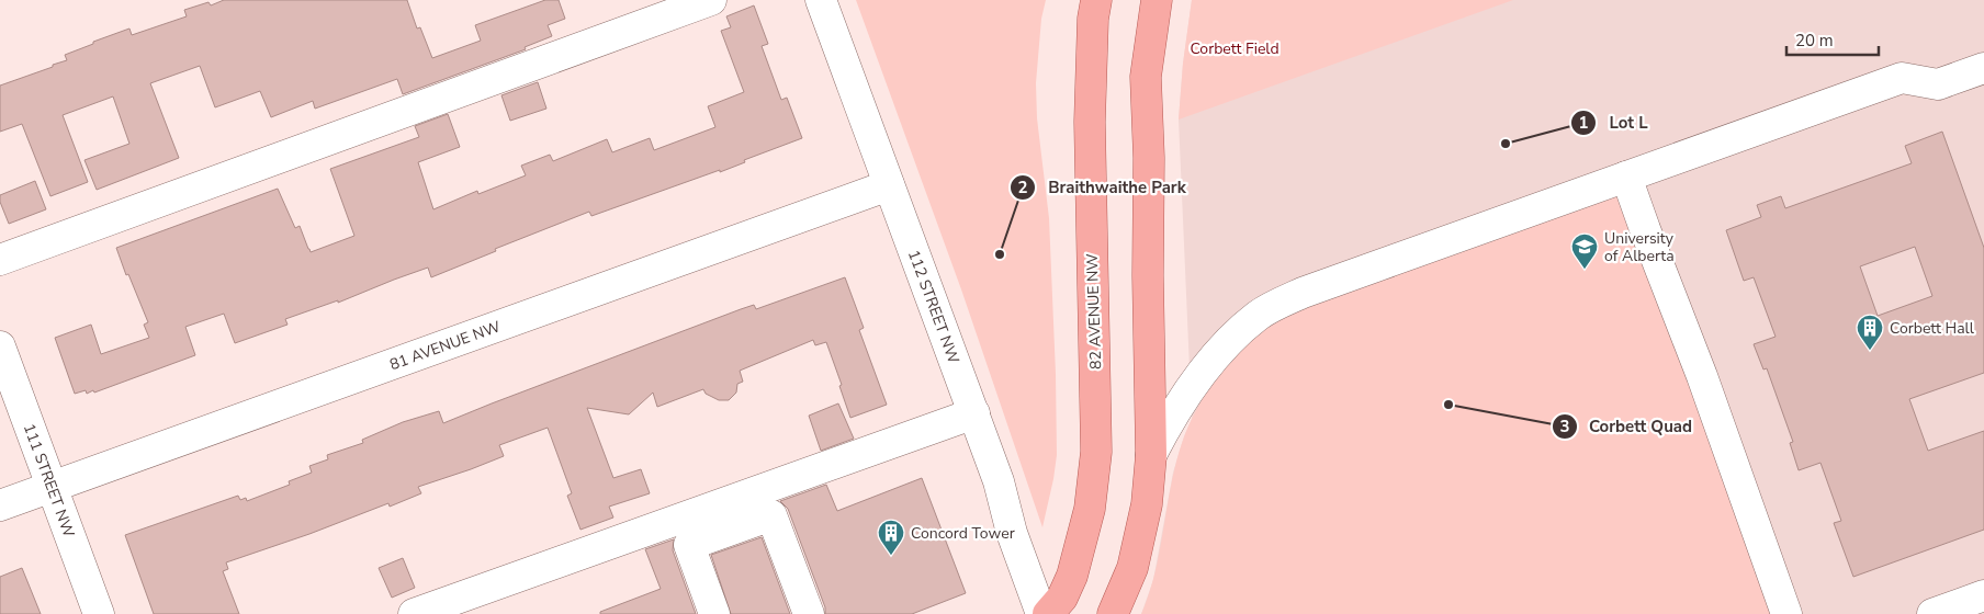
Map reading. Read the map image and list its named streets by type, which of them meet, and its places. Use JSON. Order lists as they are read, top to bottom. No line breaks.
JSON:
{"streets":{"main road":["82 AVENUE NW"],"street":["112 STREET NW","81 AVENUE NW","111 STREET NW"]},"crossings":[["112 STREET NW","81 AVENUE NW"],["81 AVENUE NW","111 STREET NW"]],"parks":["Corbett Field"],"places":{"other":["Lot L","Braithwaithe Park","Corbett Quad"],"school or university":["University of Alberta"],"building":["Corbett Hall","Concord Tower"]},"scale_bar":"20 m"}
